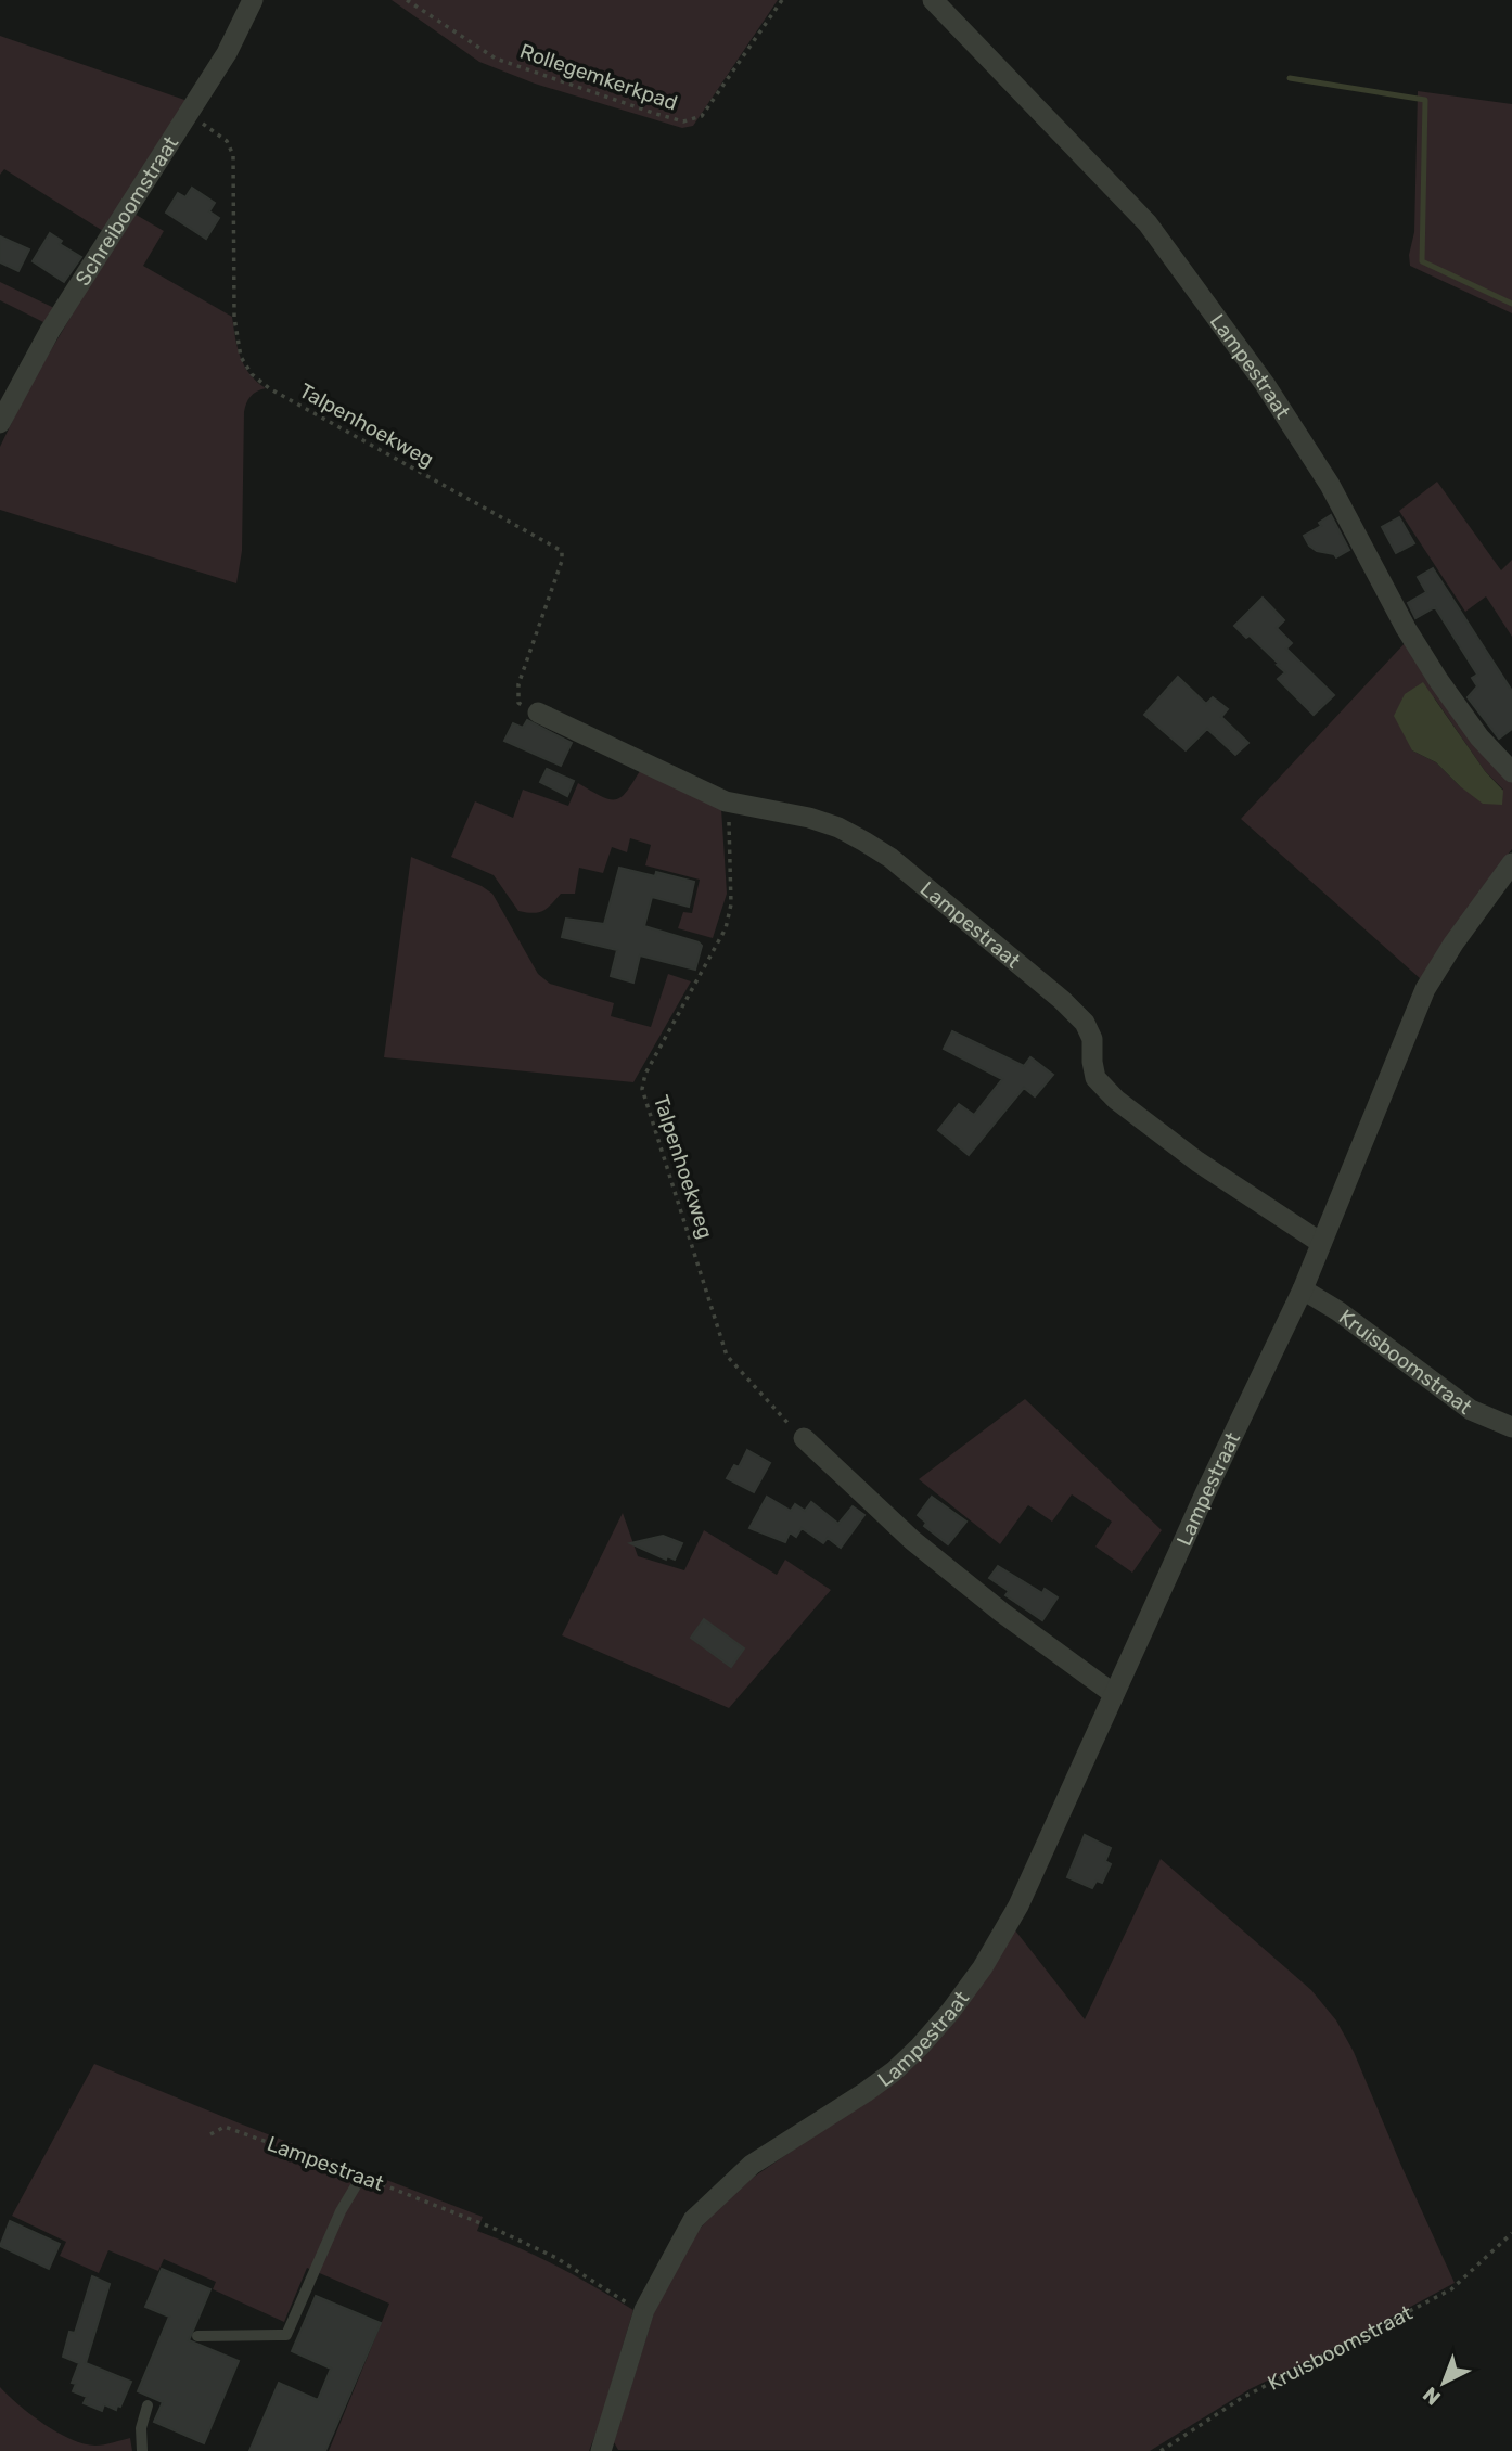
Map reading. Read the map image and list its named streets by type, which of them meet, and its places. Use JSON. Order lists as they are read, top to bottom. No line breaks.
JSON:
{"streets":{"street":["Schreiboomstraat","Lampestraat","Kruisboomstraat"],"path":["Rollegemkerkpad","Talpenhoekweg"]},"crossings":[["Schreiboomstraat","Talpenhoekweg"],["Lampestraat","Talpenhoekweg"],["Lampestraat","Kruisboomstraat"]],"north":"bottom left"}
